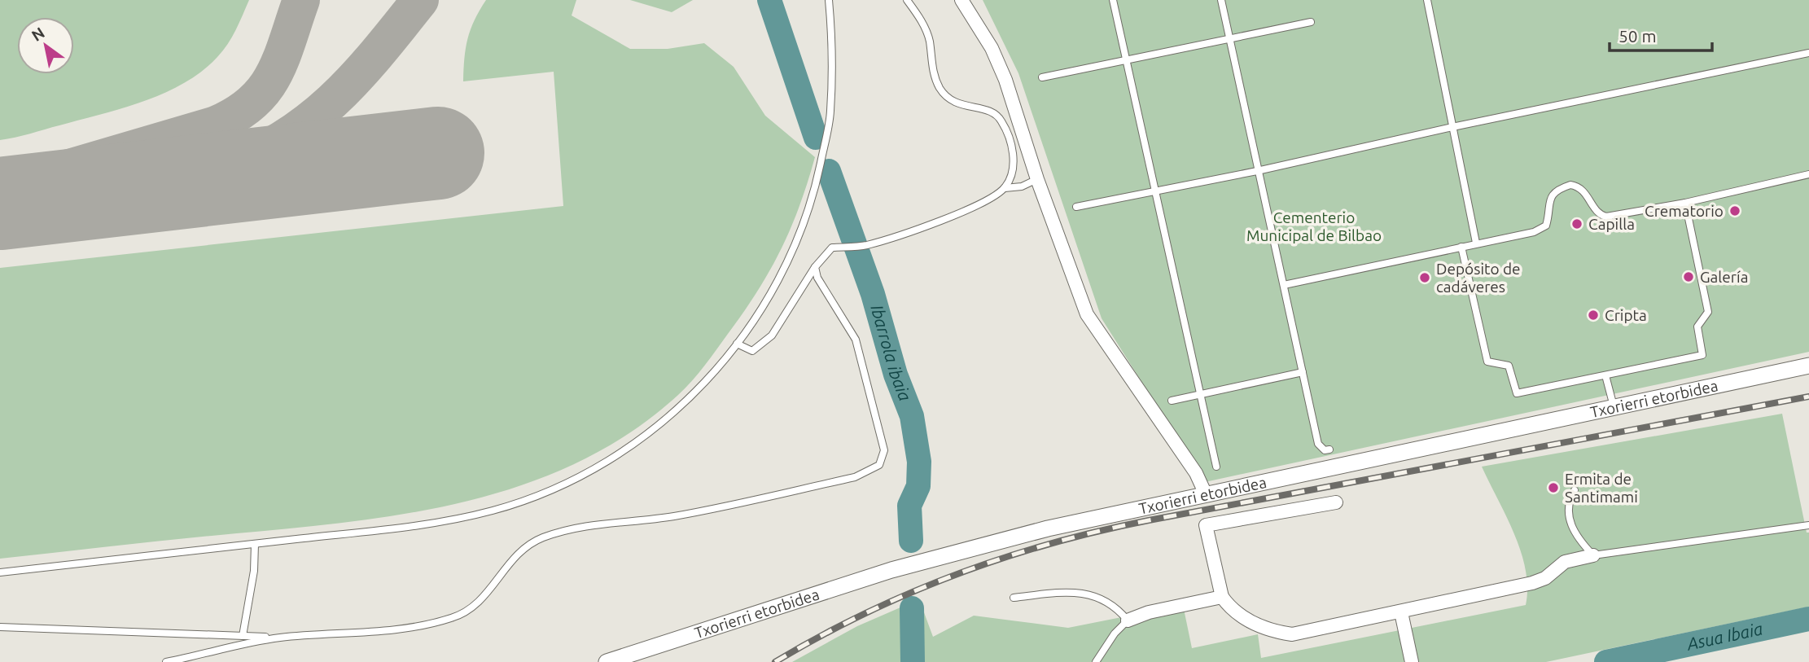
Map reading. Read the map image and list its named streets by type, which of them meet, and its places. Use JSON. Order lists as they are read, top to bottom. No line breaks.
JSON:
{"streets":{"street":["Txorierri etorbidea"]},"water":["Ibarrola ibaia","Asua Ibaia"],"parks":["Cementerio Municipal de Bilbao"],"places":["Crematorio","Capilla","Galería","Depósito de cadáveres","Cripta","Ermita de Santimami"],"scale_bar":"50 m","north":"top left"}
